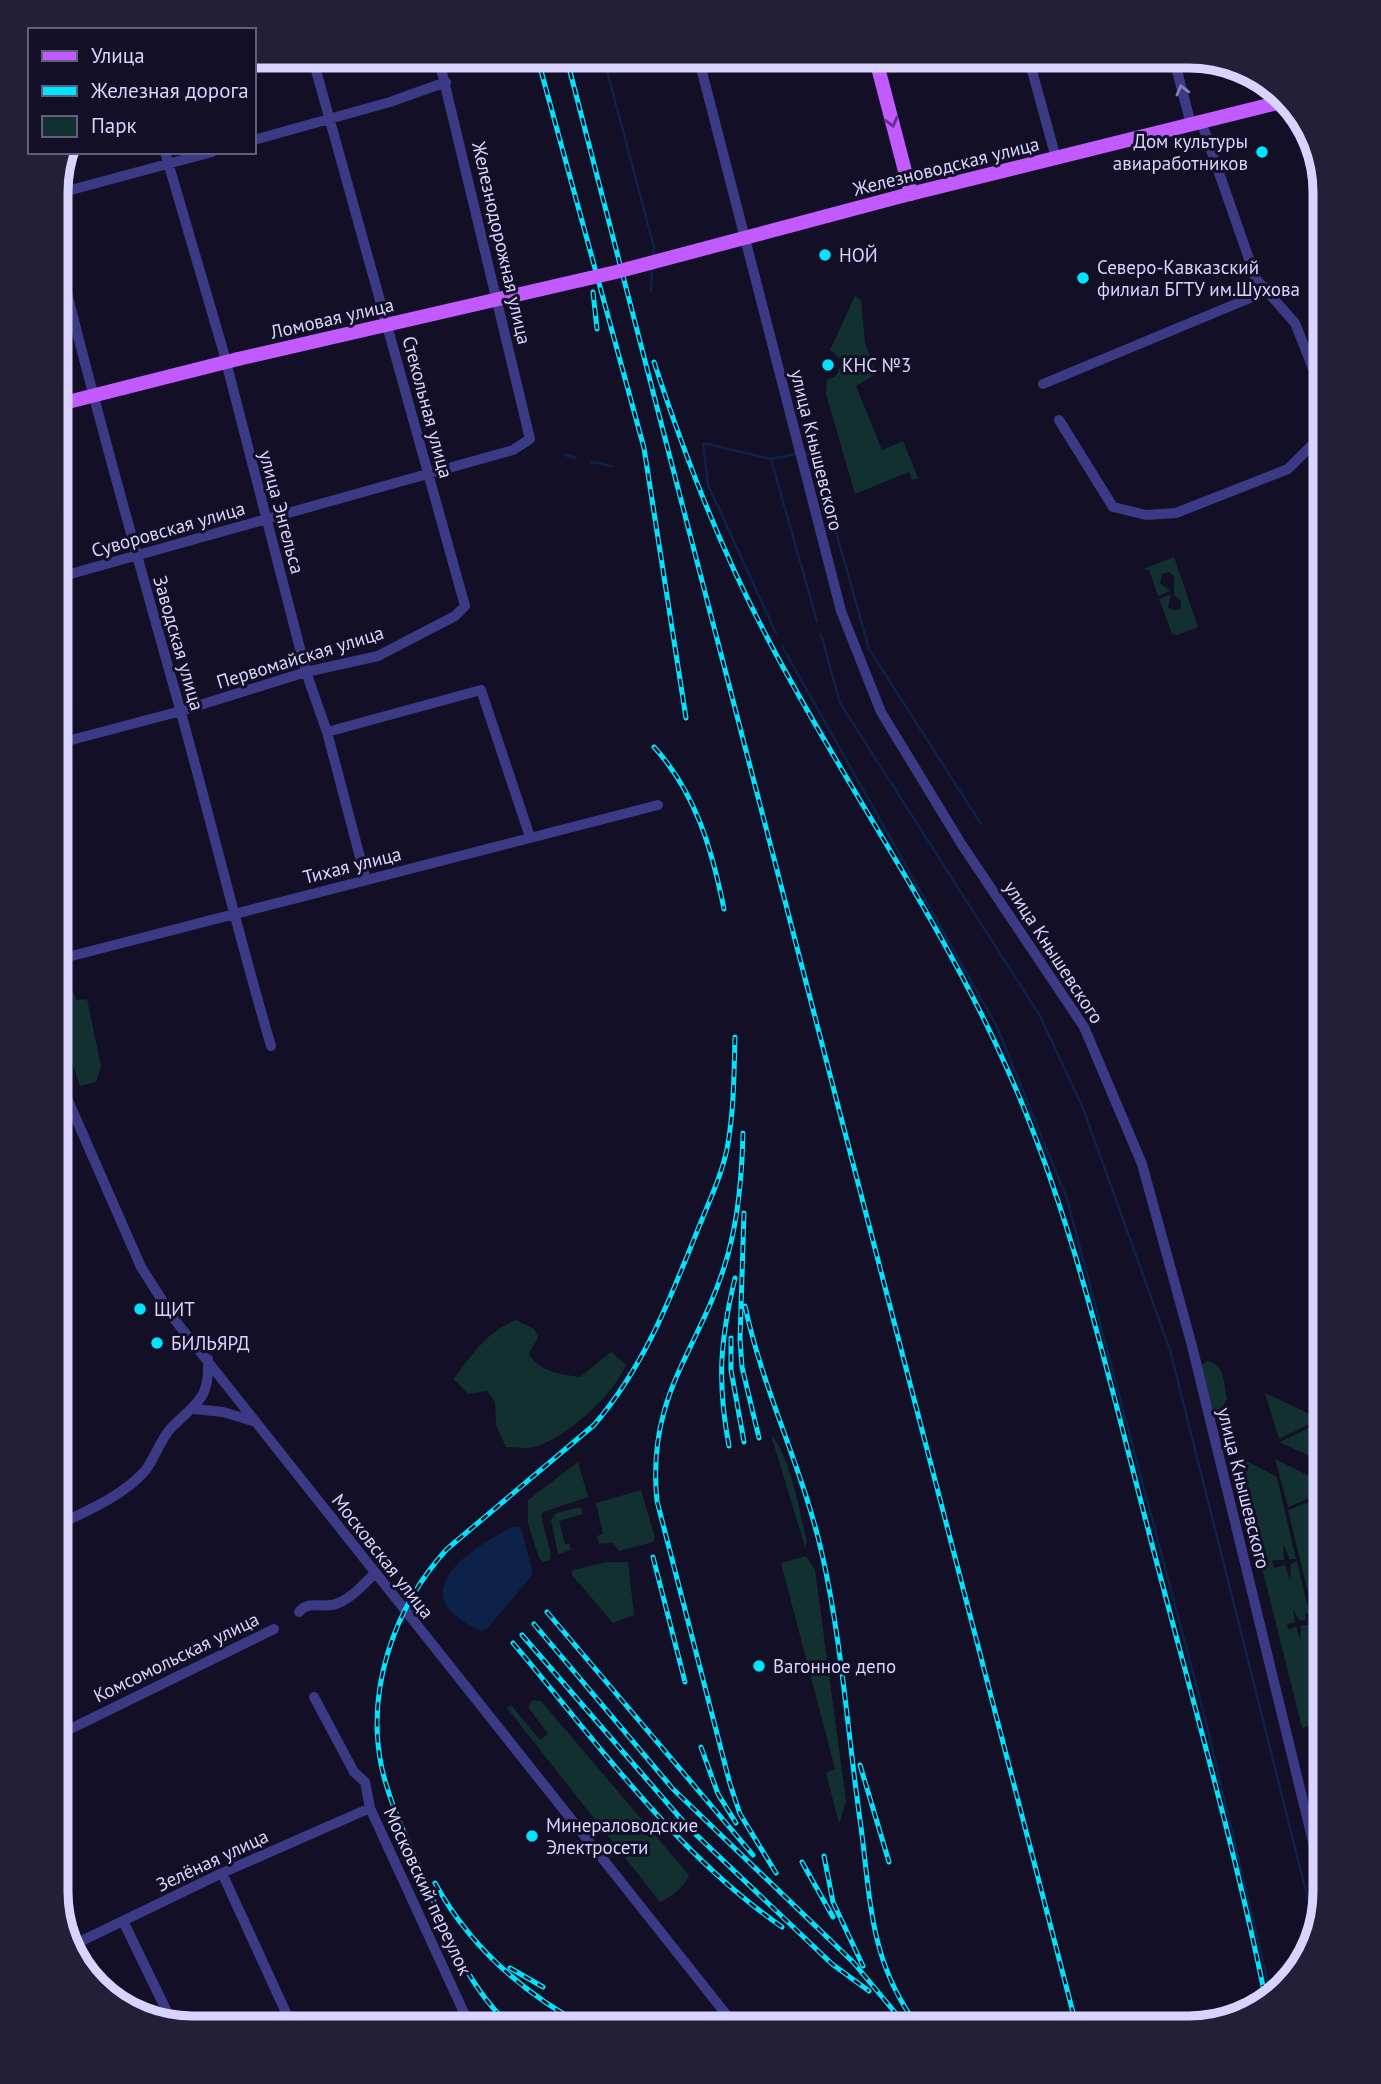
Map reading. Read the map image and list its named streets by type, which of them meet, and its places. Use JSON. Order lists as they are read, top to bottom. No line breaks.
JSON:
{"streets":{"main road":["Железноводская улица","Ломовая улица"],"street":["Железнодорожная улица","Стекольная улица","улица Кнышевского","улица Энгельса","Суворовская улица","Заводская улица","Первомайская улица","Тихая улица","Московская улица","Комсомольская улица","Зелёная улица","Московский переулок"]},"crossings":[["Железноводская улица","Ломовая улица"],["Железнодорожная улица","Суворовская улица"],["Ломовая улица","улица Энгельса"],["Ломовая улица","Заводская улица"],["Стекольная улица","Суворовская улица"],["Стекольная улица","Первомайская улица"],["улица Энгельса","Суворовская улица"],["улица Энгельса","Первомайская улица"],["улица Энгельса","Тихая улица"],["Суворовская улица","Заводская улица"],["Заводская улица","Первомайская улица"],["Заводская улица","Тихая улица"],["Зелёная улица","Московский переулок"]],"places":["Дом культуры авиаработников","НОЙ","Северо-Кавказский филиал БГТУ им.Шухова","КНС №3","ЩИТ","БИЛЬЯРД","Вагонное депо","Минераловодские Электросети"],"legend":["Улица","Железная дорога","Парк"]}
